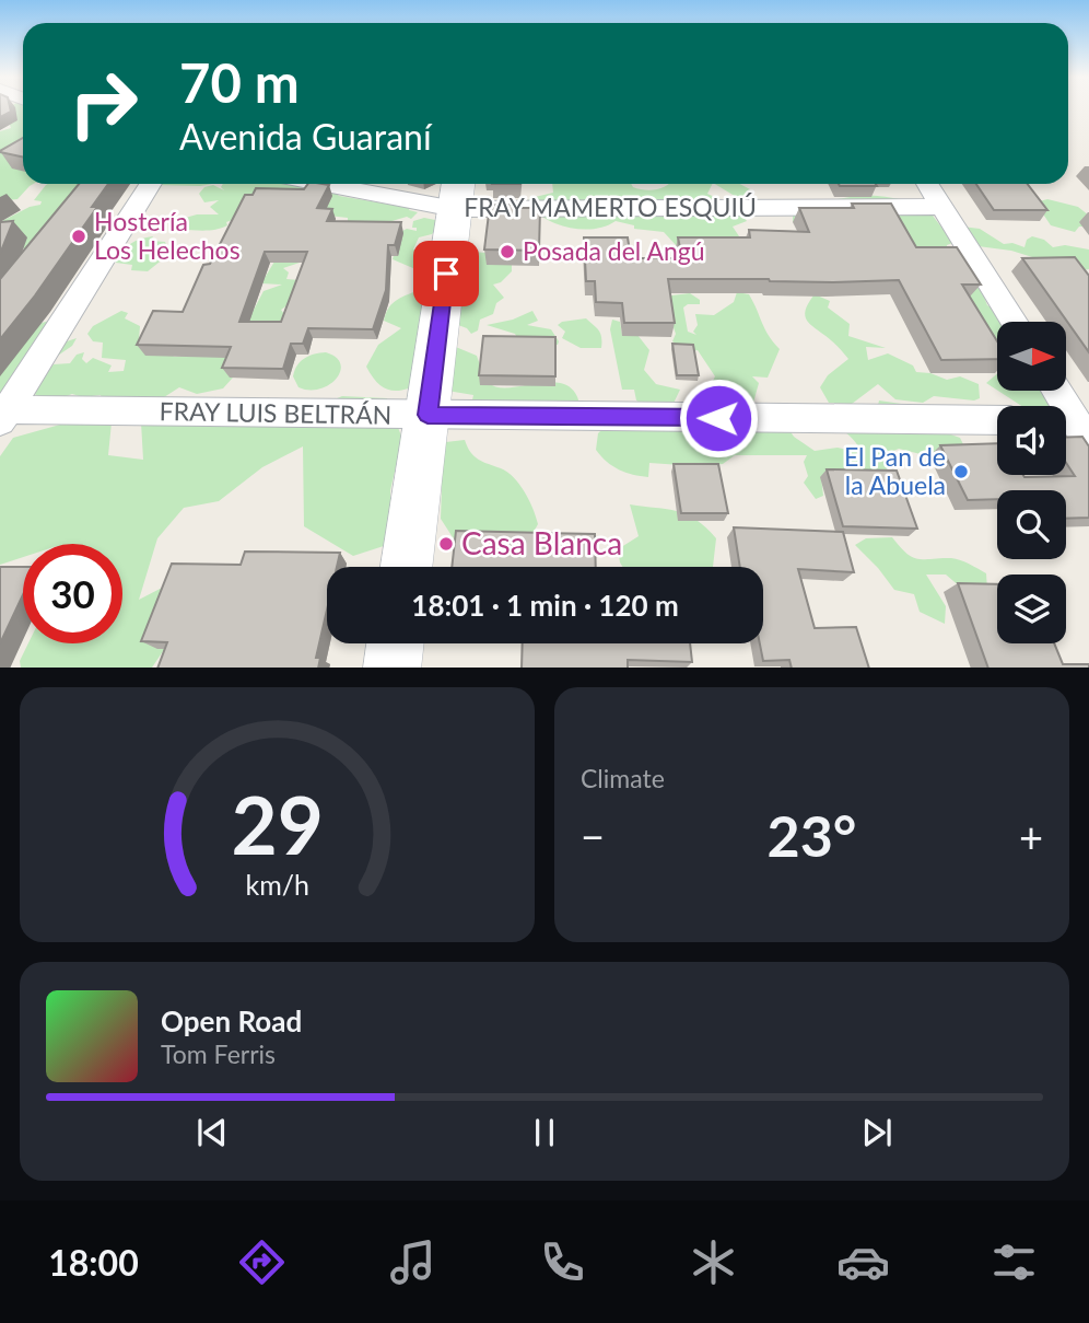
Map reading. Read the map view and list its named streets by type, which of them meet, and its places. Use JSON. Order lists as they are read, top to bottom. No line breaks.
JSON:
{"streets":{"street":["FRAY MAMERTO ESQUIÚ","FRAY LUIS BELTRÁN"]},"places":["Hostería Los Helechos","Posada del Angú","El Pan de la Abuela","Casa Blanca"],"north":"right","page":{"turn":["70 m","Avenida Guaraní"],"limit":"30","trip":"18:01 · 1 min · 120 m","tile":"Climate","heat":["−","23°","+"],"song":["Open Road","Tom Ferris"],"tabs":"18:00","gauge":["29","km/h"]}}
